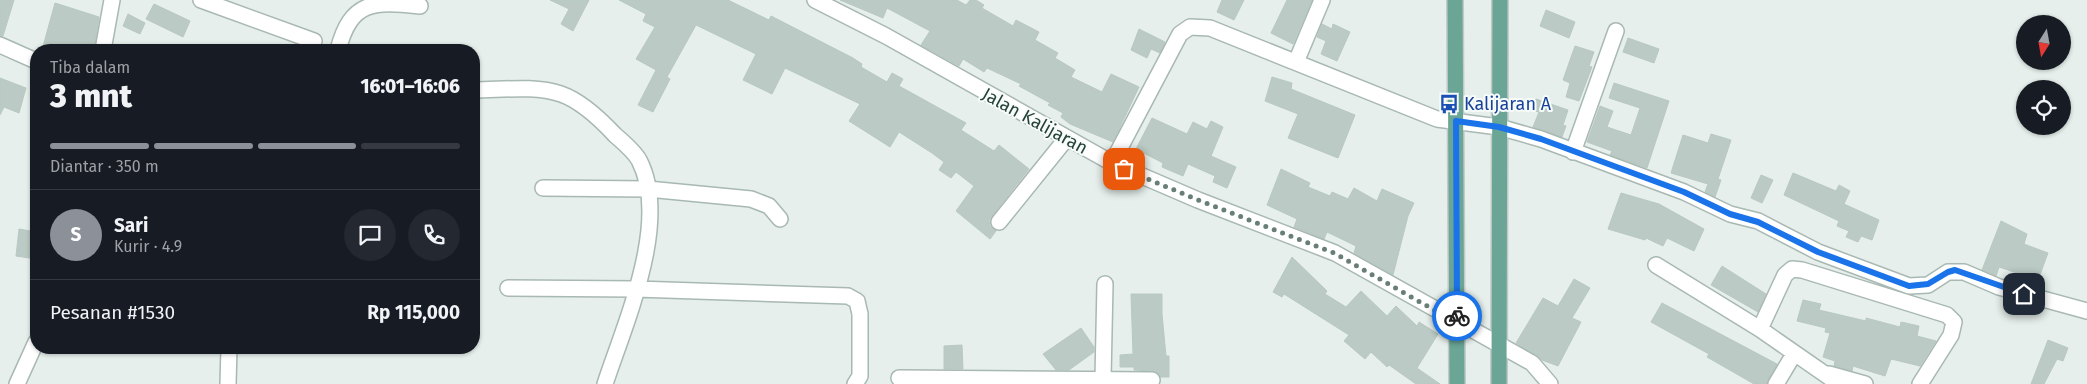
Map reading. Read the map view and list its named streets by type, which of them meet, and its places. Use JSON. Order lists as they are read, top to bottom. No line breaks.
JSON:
{"streets":{"street":["Jalan Kalijaran"]},"places":{"bus stop":["Kalijaran A"]},"north":"bottom","page":{"heading":["3 mnt","Tiba dalam","16:01–16:06"],"panel":["Sari","Kurir · 4.9","Pesanan #1530","Rp 115,000"],"bar":"Diantar · 350 m","round":"S"}}
